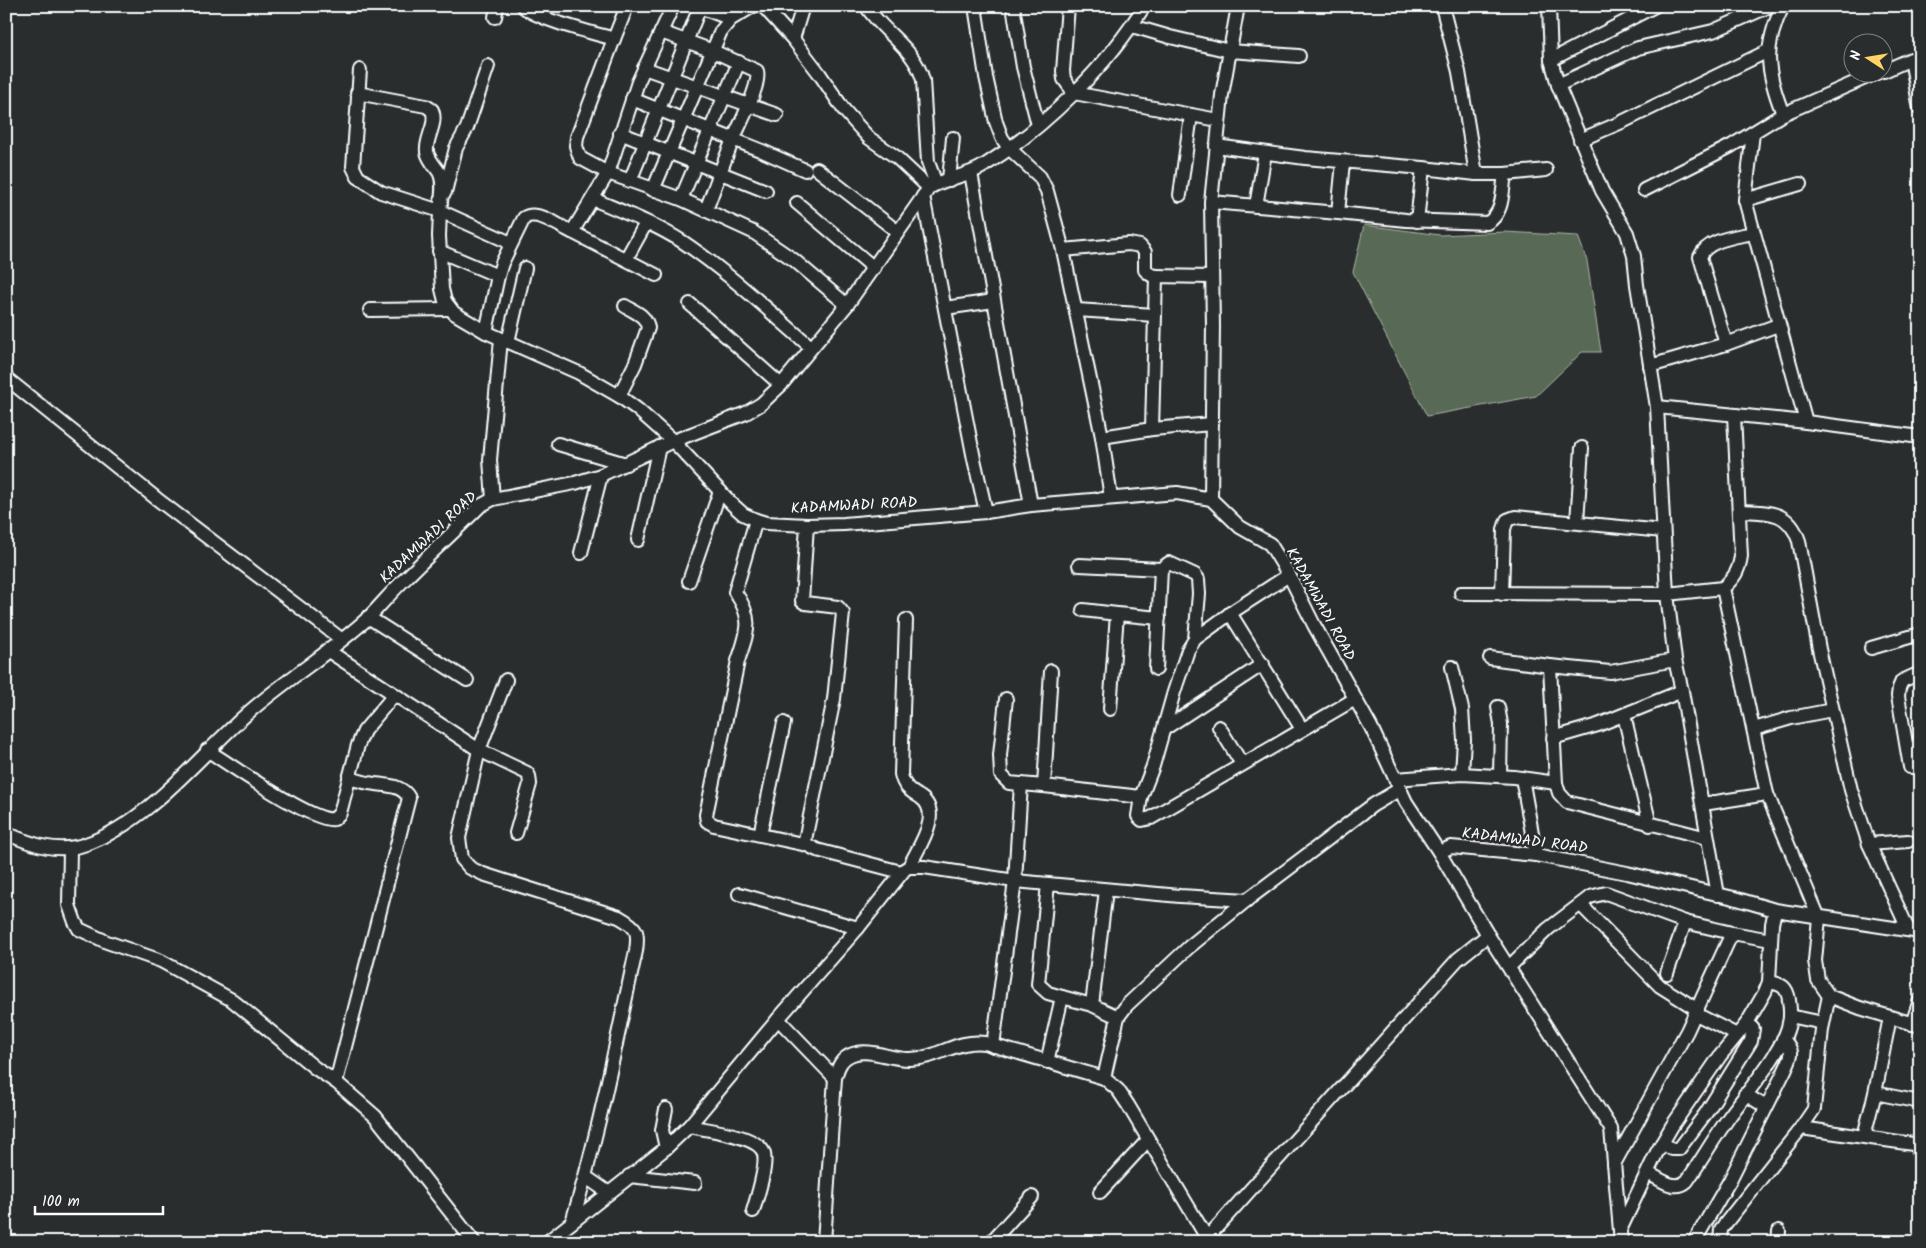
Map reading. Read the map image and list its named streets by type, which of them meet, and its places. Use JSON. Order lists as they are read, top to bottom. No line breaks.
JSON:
{"streets":{"street":["KADAMWADI ROAD"]},"scale_bar":"100 m","north":"left"}
